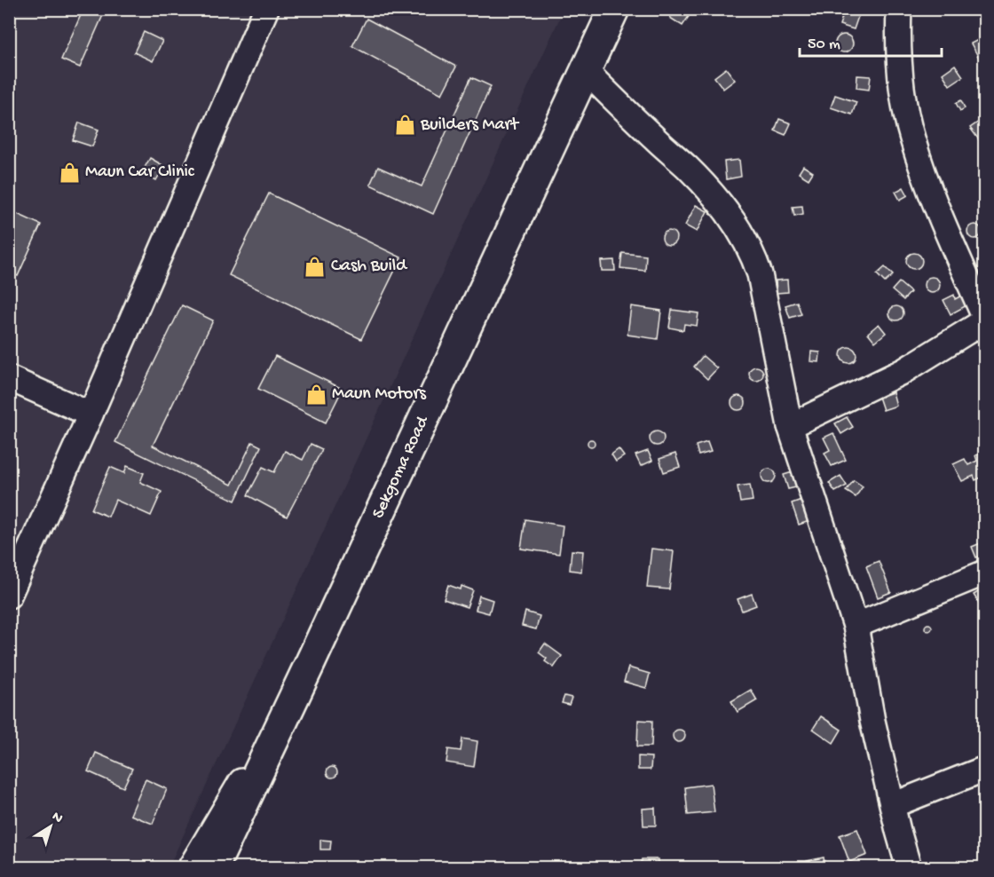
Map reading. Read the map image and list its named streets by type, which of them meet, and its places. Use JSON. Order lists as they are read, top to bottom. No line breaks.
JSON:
{"streets":{"highway":["Sekgoma Road"]},"places":{"shop":["Builders Mart","Maun Car Clinic","Cash Build","Maun Motors"]},"scale_bar":"50 m","north":"top right"}
